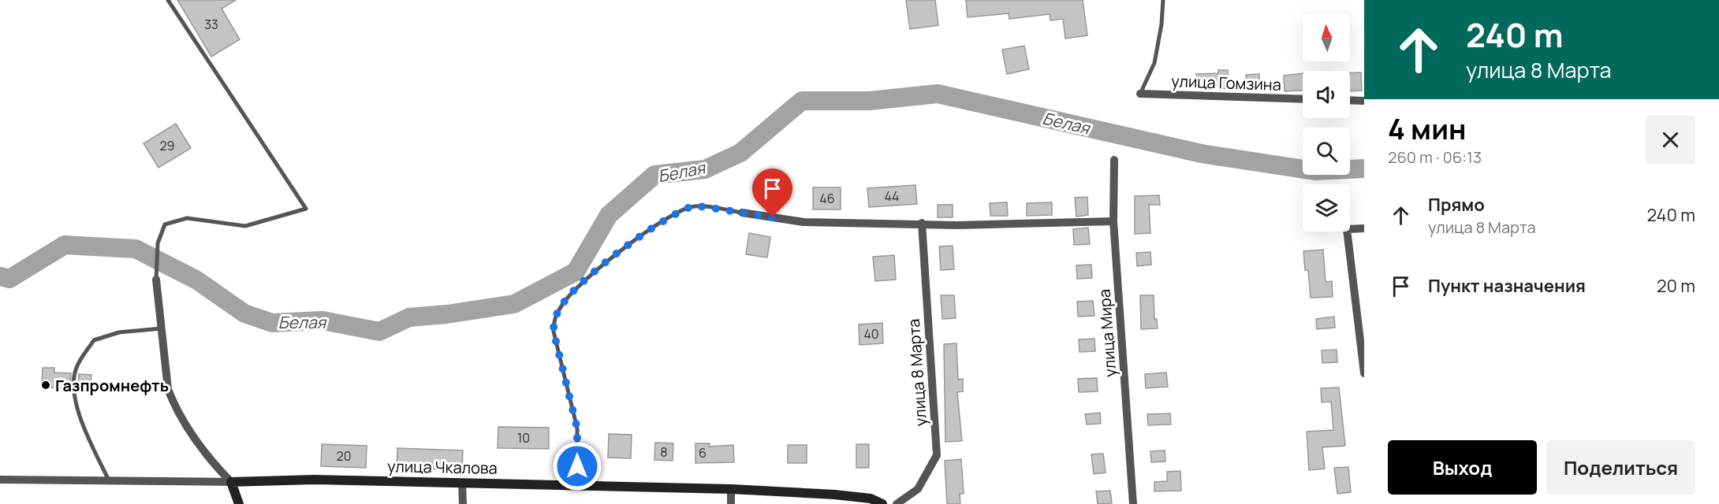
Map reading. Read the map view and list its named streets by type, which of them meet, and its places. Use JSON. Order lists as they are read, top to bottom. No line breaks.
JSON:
{"streets":{"street":["улица Гомзина","улица Мира","улица 8 Марта","улица Чкалова"]},"water":["Белая"],"places":["Газпромнефть"],"house_numbers":["33","29","44","46","40","10","8","6","20"],"north":"top","page":{"turn":["240 m","улица 8 Марта"],"heading":["4 мин","260 m · 06:13"],"list":[{"name":"Прямо","note":"улица 8 Марта","value":"240 m"},{"name":"Пункт назначения","value":"20 m"}],"buttons":["Выход","Поделиться"]}}
